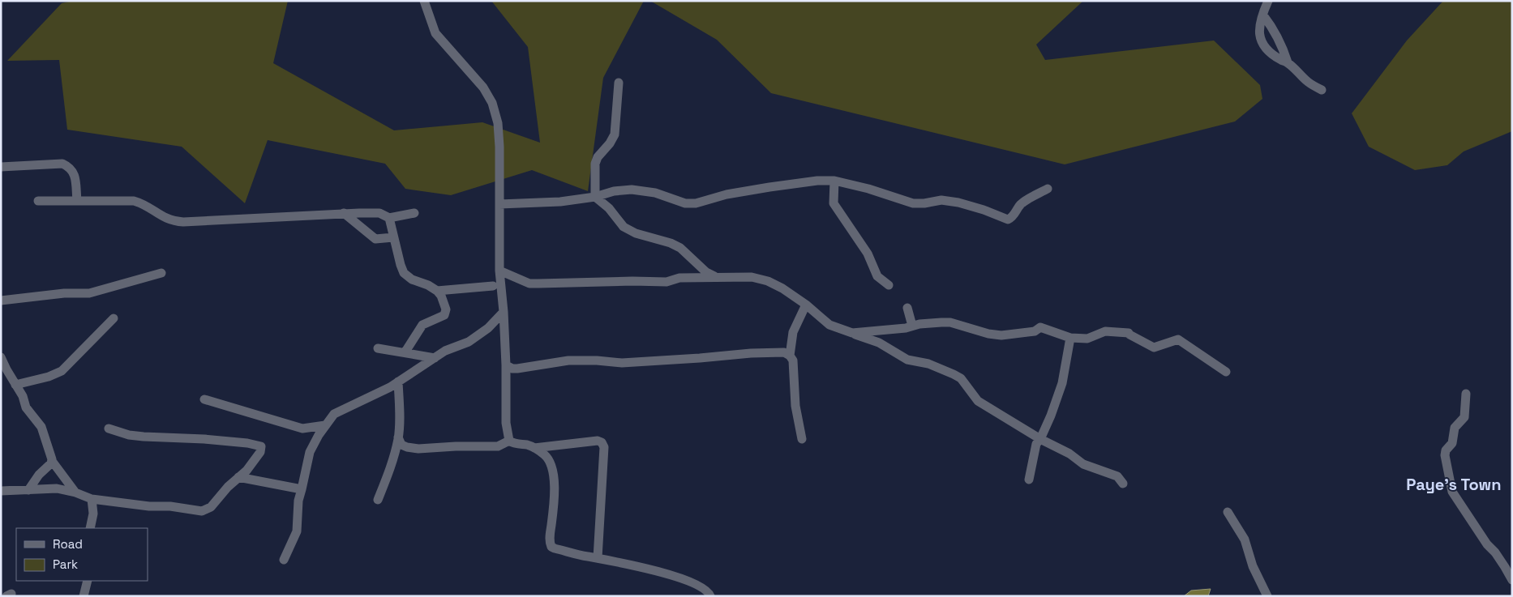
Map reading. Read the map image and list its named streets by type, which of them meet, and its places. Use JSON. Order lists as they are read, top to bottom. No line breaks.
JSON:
{"districts":["Paye's Town"],"legend":["Road","Park"]}
